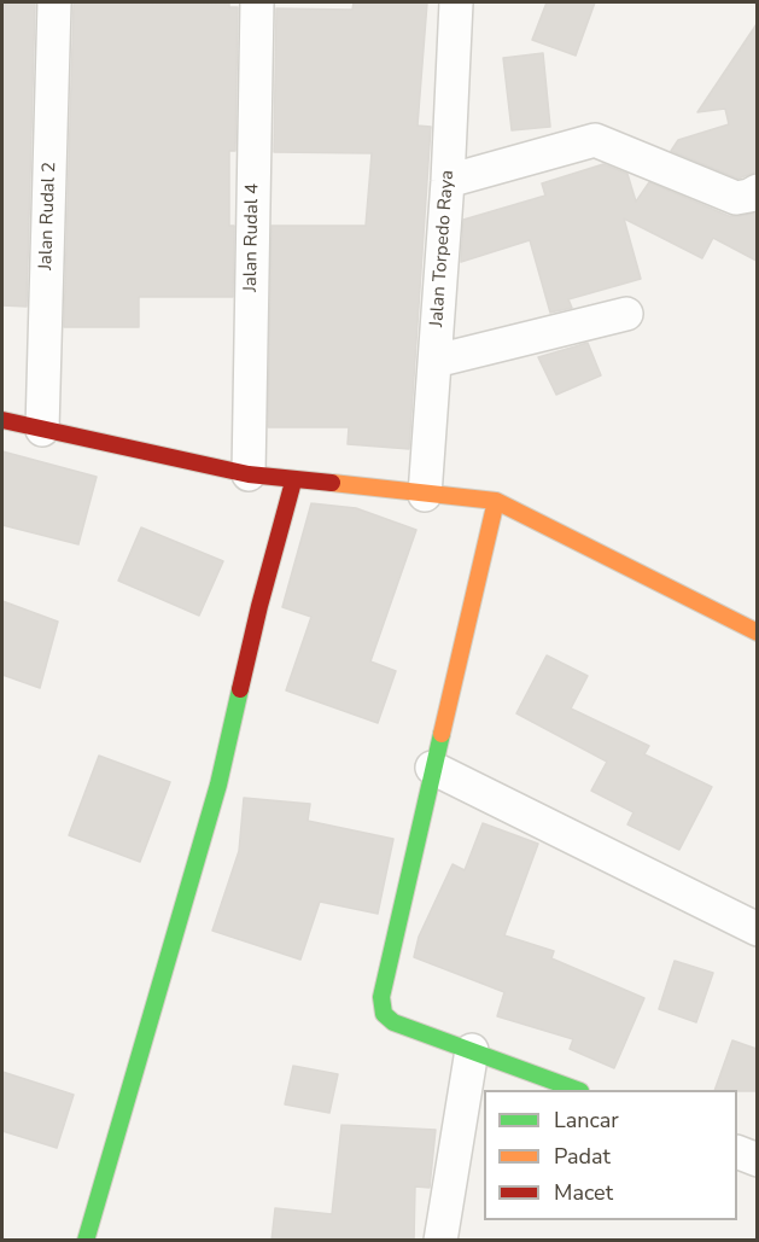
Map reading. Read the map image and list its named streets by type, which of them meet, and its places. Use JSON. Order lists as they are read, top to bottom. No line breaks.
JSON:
{"streets":{"street":["Jalan Rudal 2","Jalan Rudal 4","Jalan Torpedo Raya"]},"legend":["Lancar","Padat","Macet"]}
